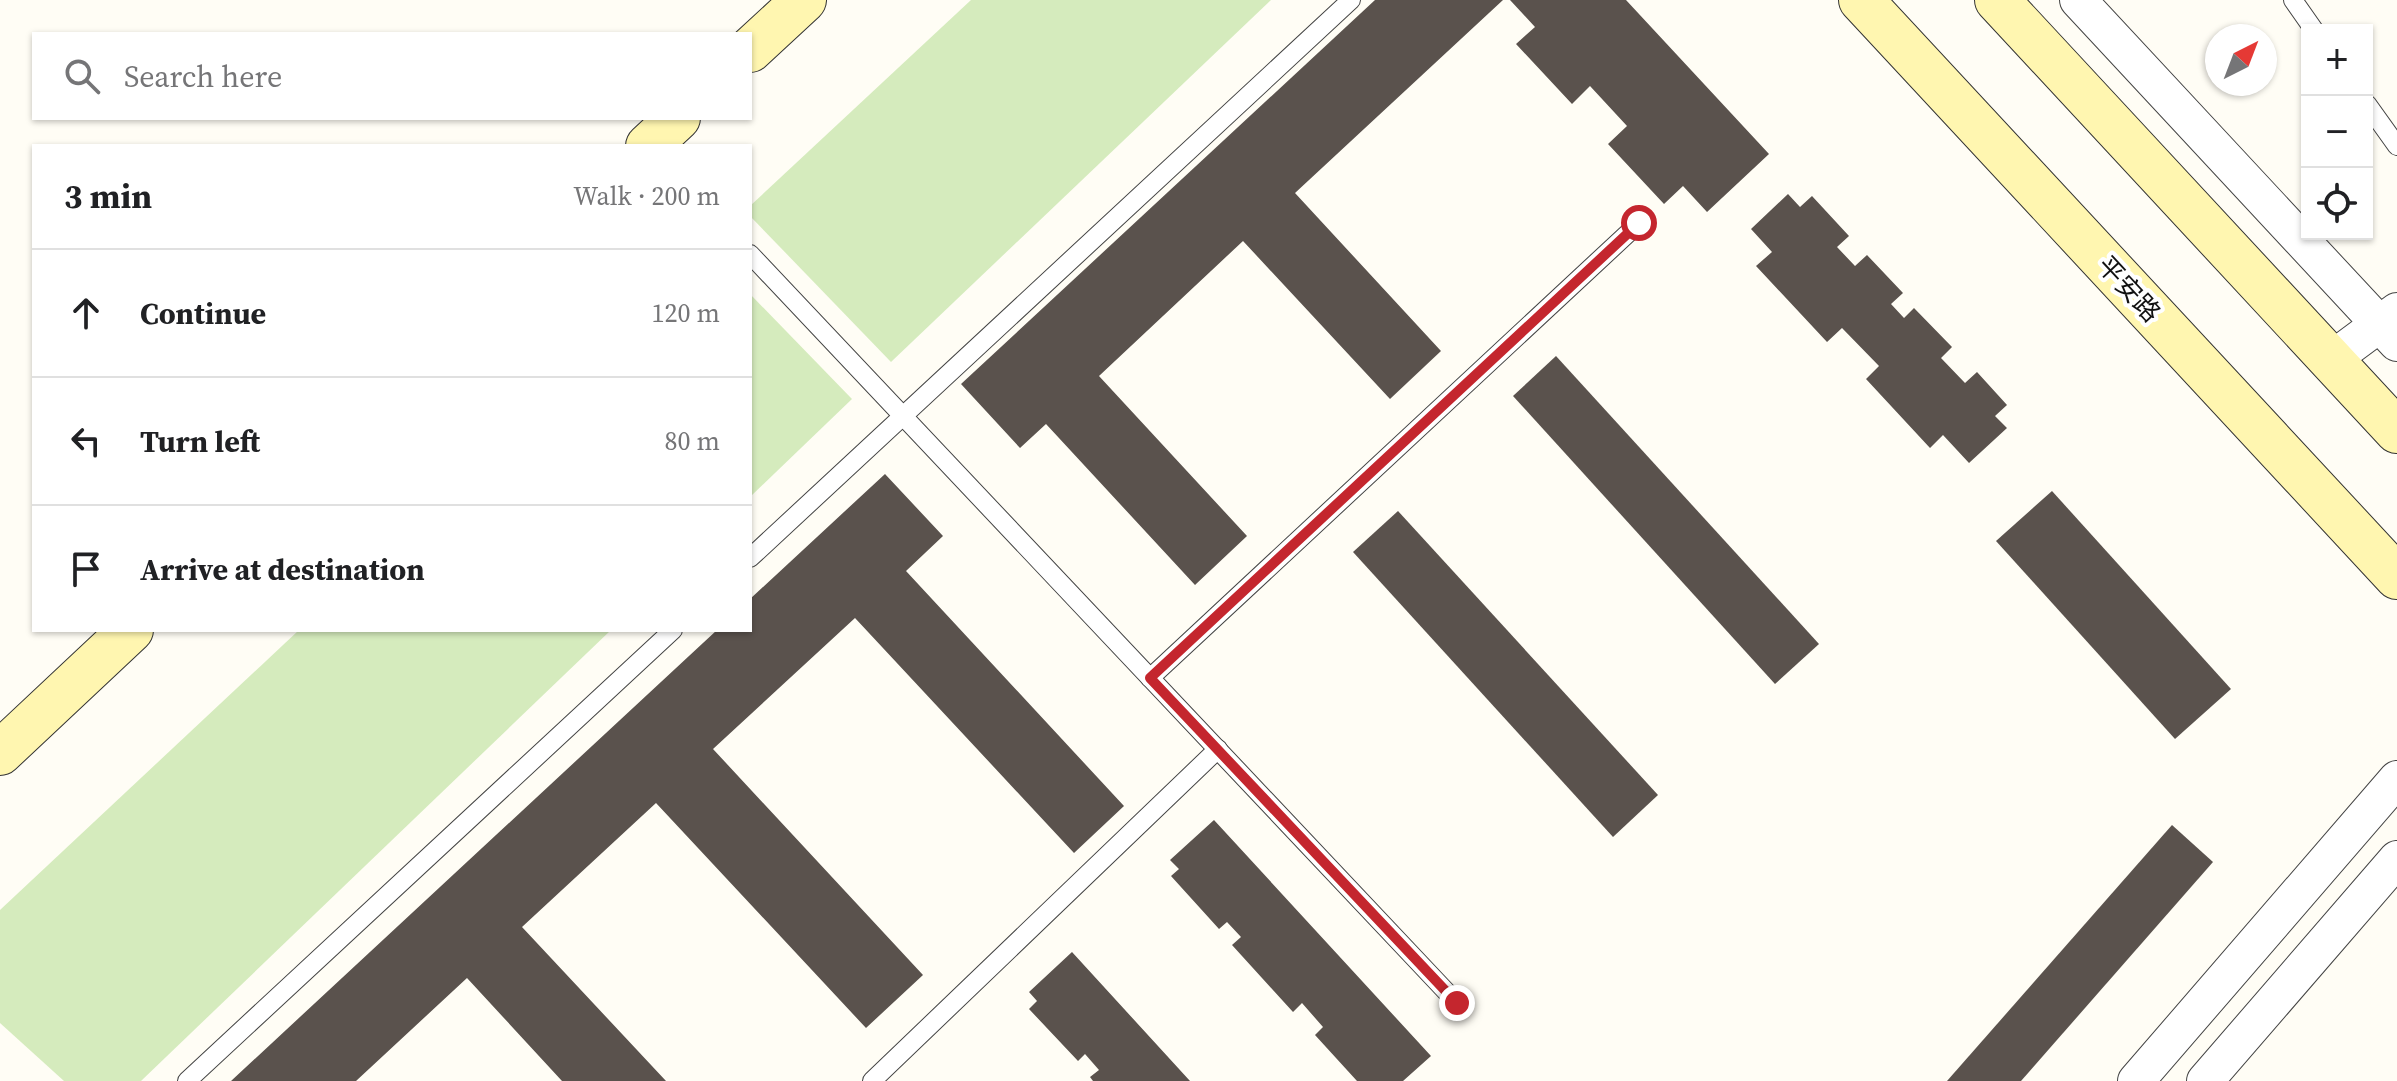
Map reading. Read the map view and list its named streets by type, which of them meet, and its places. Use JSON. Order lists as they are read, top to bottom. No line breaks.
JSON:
{"streets":{"main road":["平安路"]},"north":"top right","page":{"map_buttons":["+","−"],"search":"Search here","heading":["3 min","Walk · 200 m"],"list":[["Continue","120 m"],["Turn left","80 m"],"Arrive at destination"]}}
